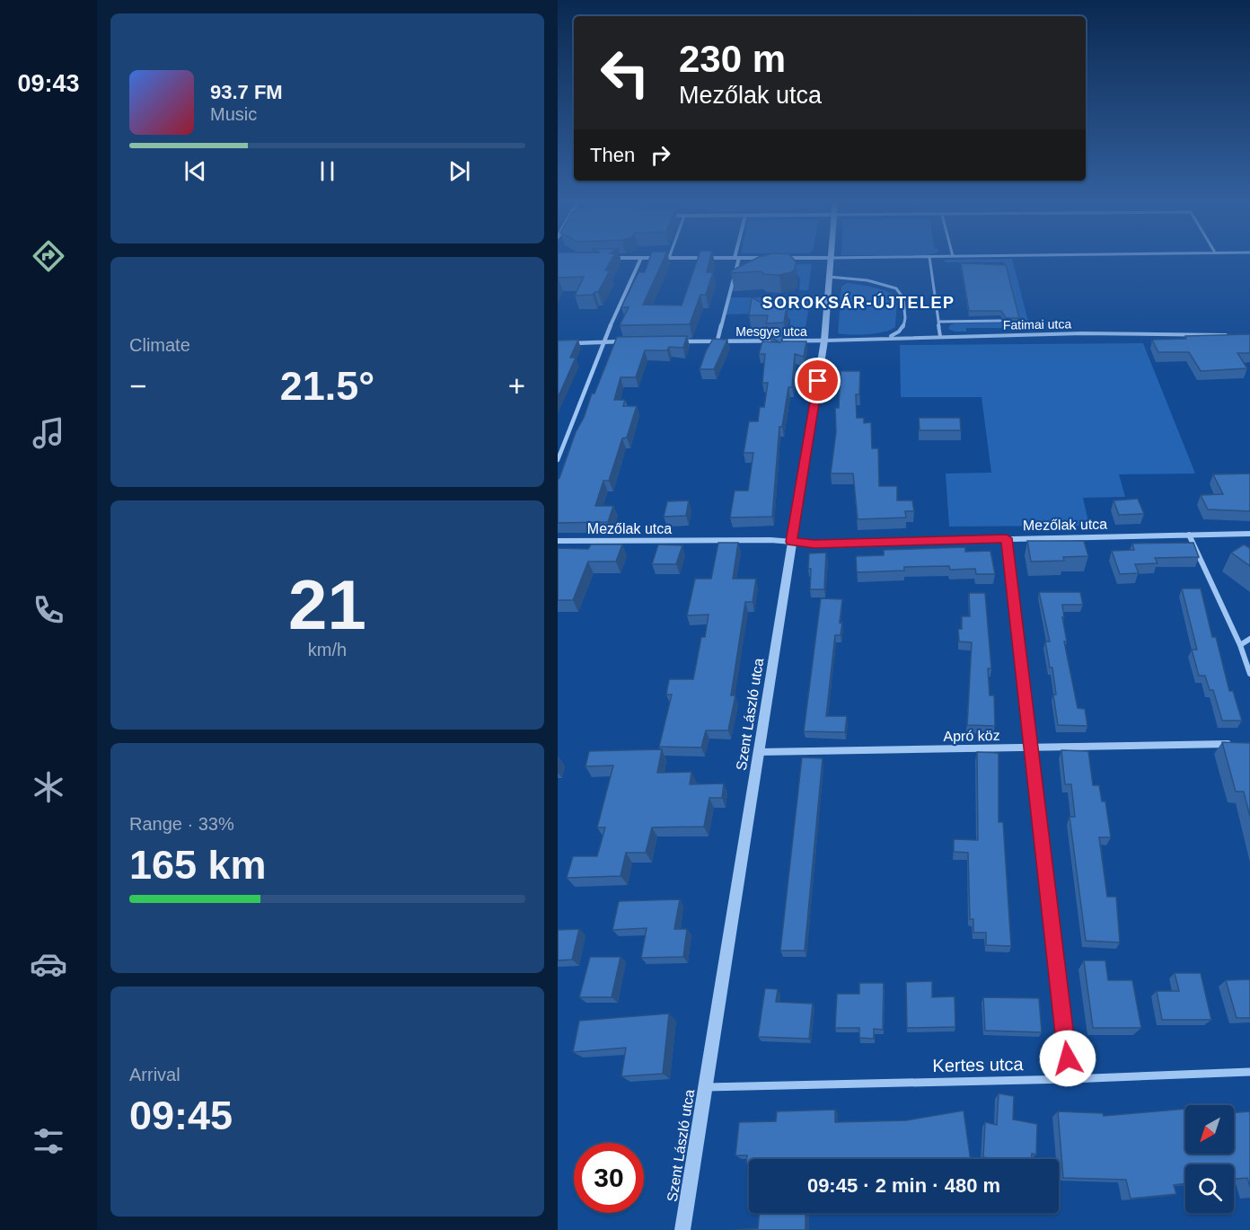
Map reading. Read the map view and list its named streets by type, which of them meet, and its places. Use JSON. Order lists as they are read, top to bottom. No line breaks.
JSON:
{"streets":{"street":["Mesgye utca","Mezőlak utca","Szent László utca","Apró köz","Kertes utca"],"lane":["Fatimai utca"]},"crossings":[["Fatimai utca","Mesgye utca"],["Fatimai utca","Szent László utca"],["Mesgye utca","Szent László utca"],["Mezőlak utca","Szent László utca"],["Szent László utca","Apró köz"],["Szent László utca","Kertes utca"]],"districts":["SOROKSÁR-ÚJTELEP"],"north":"bottom left","page":{"tabs":"09:43","turn":["230 m","Mezőlak utca"],"song":["93.7 FM","Music"],"then":"Then","tile":["Climate",["21","km/h"],["Range · 33%","165 km"],["Arrival","09:45"]],"heat":["−","21.5°","+"],"limit":"30","trip":"09:45 · 2 min · 480 m"}}
